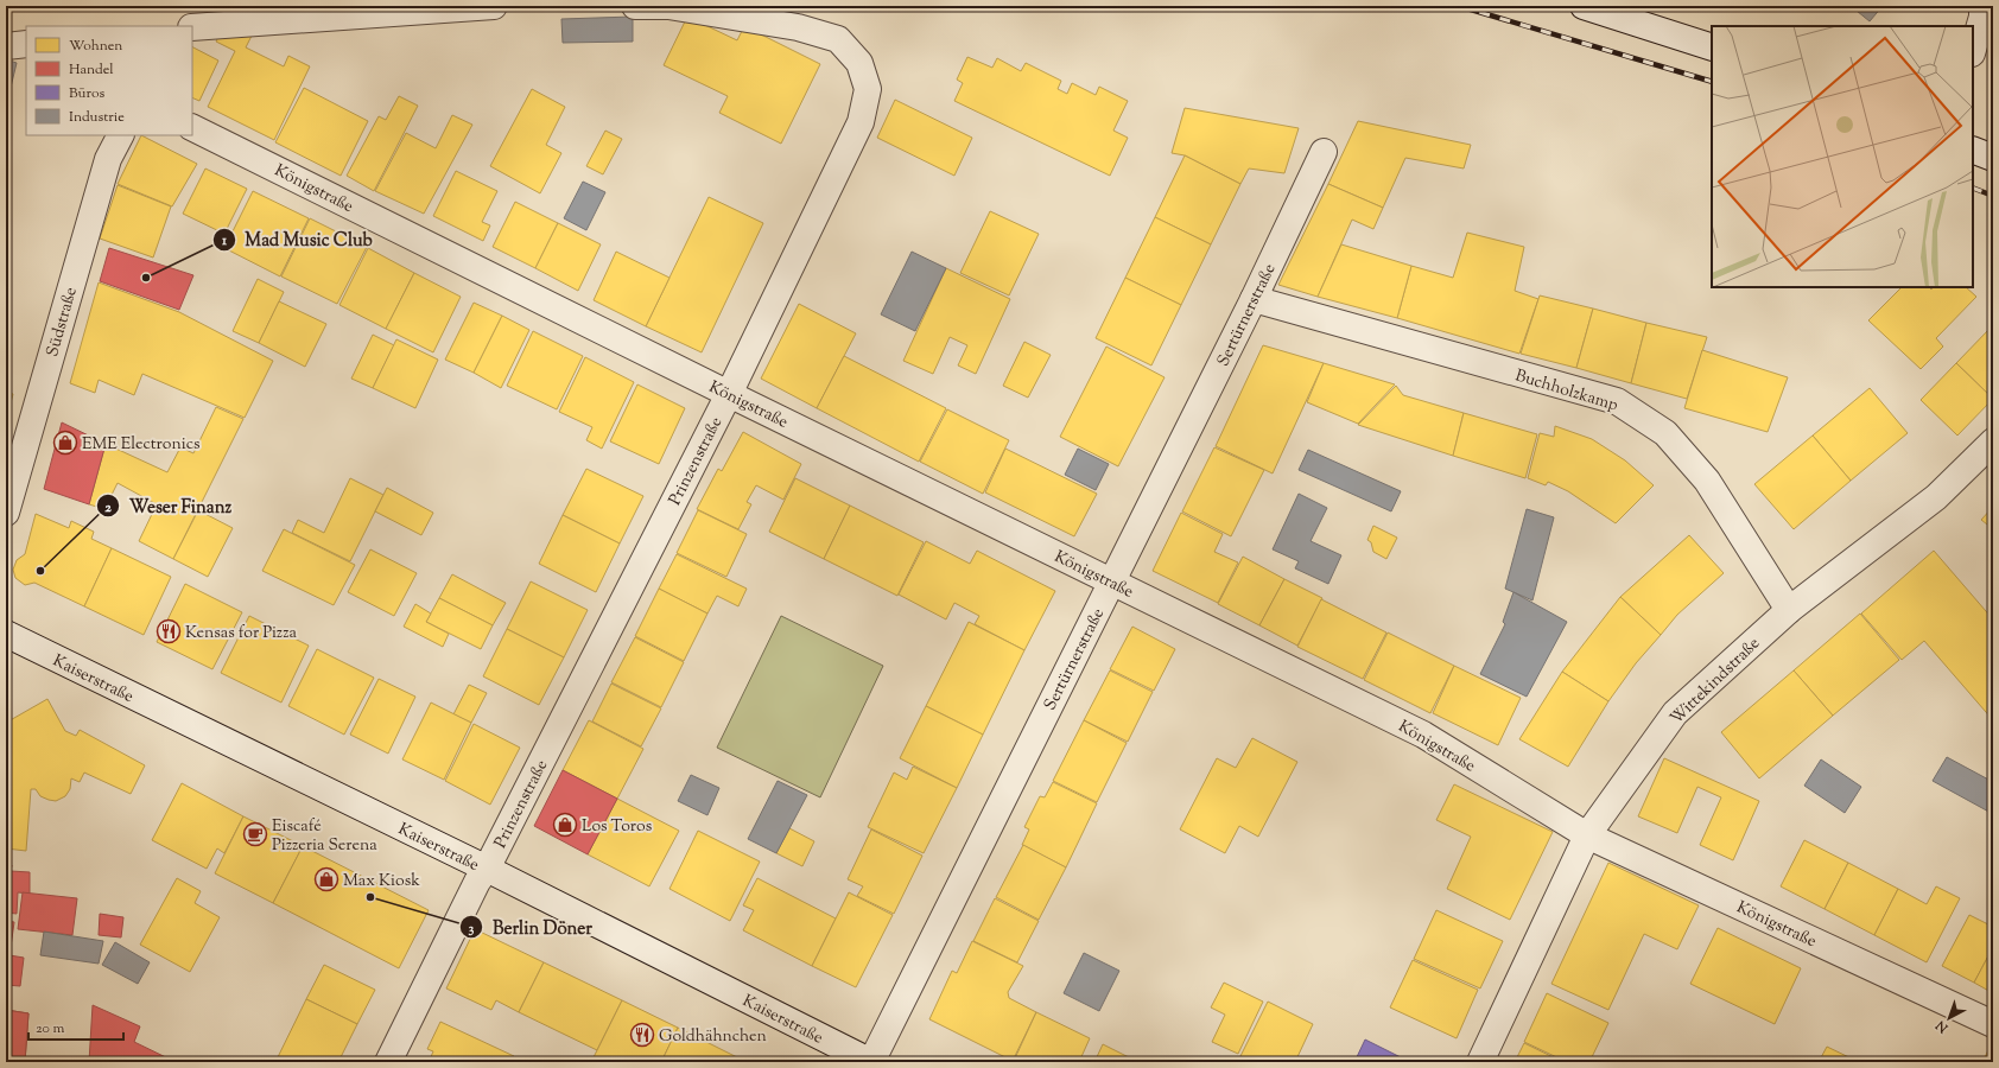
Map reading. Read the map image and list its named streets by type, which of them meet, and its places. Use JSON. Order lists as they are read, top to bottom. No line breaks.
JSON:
{"streets":{"street":["Königstraße","Sertürnerstraße","Südstraße","Buchholzkamp","Prinzenstraße","Kaiserstraße","Wittekindstraße"]},"crossings":[["Königstraße","Sertürnerstraße"],["Königstraße","Prinzenstraße"],["Königstraße","Wittekindstraße"],["Sertürnerstraße","Buchholzkamp"],["Sertürnerstraße","Kaiserstraße"],["Buchholzkamp","Wittekindstraße"],["Prinzenstraße","Kaiserstraße"]],"places":{"other":["Mad Music Club","Weser Finanz","Berlin Döner"],"shop":["EME Electronics","Los Toros","Max Kiosk"],"restaurant":["Kensas for Pizza","Goldhähnchen"],"cafe":["Eiscafé Pizzeria Serena"]},"legend":["Wohnen","Handel","Büros","Industrie"],"scale_bar":"20 m","north":"bottom left"}
